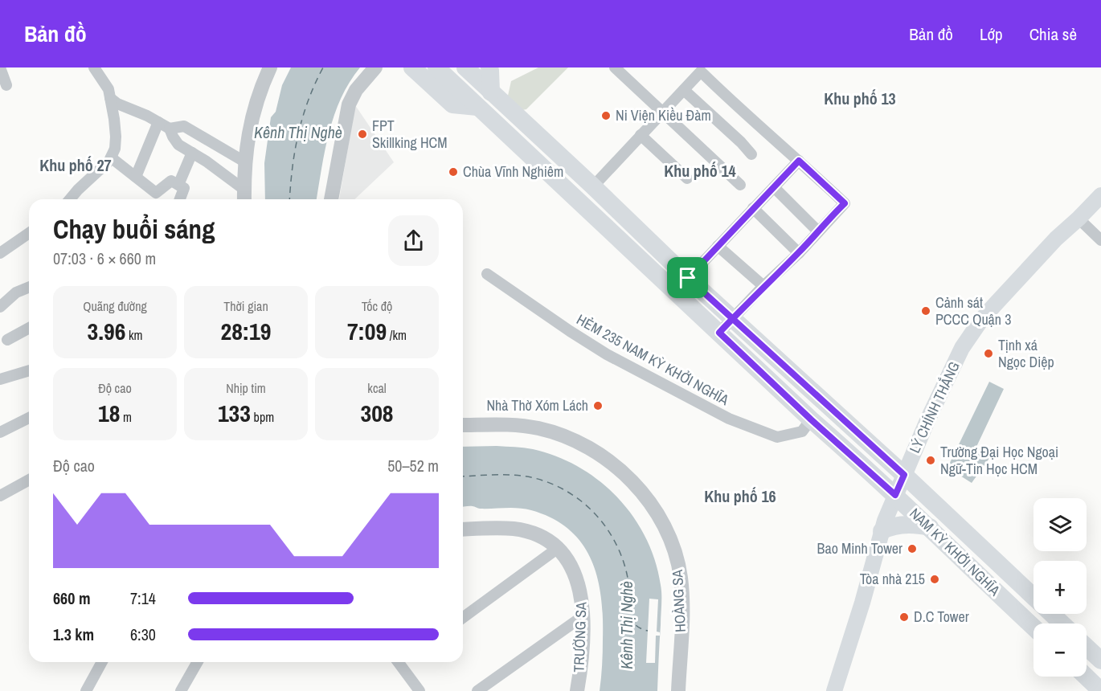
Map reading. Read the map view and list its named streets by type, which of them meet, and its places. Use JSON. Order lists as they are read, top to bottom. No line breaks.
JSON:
{"streets":{"main road":["LÝ CHÍNH THẮNG","NAM KỲ KHỞI NGHĨA"],"street":["HẺM 235 NAM KỲ KHỞI NGHĨA","HOÀNG SA","TRƯỜNG SA"]},"crossings":[["HẺM 235 NAM KỲ KHỞI NGHĨA","NAM KỲ KHỞI NGHĨA"],["LÝ CHÍNH THẮNG","NAM KỲ KHỞI NGHĨA"]],"districts":["Khu phố 13","Khu phố 27","Khu phố 14","Khu phố 16"],"water":["Kênh Thị Nghè"],"places":["Ni Viện Kiều Đàm","FPT Skillking HCM","Chùa Vĩnh Nghiêm","Cảnh sát PCCC Quận 3","Tịnh xá Ngọc Diệp","Nhà Thờ Xóm Lách","Trường Đại Học Ngoại Ngữ-Tin Học HCM","Bao Minh Tower","Tòa nhà 215","D.C Tower"],"page":{"header":"Bản đồ","nav":["Bản đồ","Lớp","Chia sẻ"],"heading":["Chạy buổi sáng","07:03 · 6 × 660 m"],"stats":[["Quãng đường","3.96 km"],["Thời gian","28:19"],["Tốc độ","7:09 /km"],["Độ cao","18 m"],["Nhịp tim","133 bpm"],["kcal","308"]],"chart":["Độ cao","50–52 m"],"map_buttons":["+","−"],"list":[{"name":"660 m","note":"7:14"},{"name":"1.3 km","note":"6:30"}]}}
